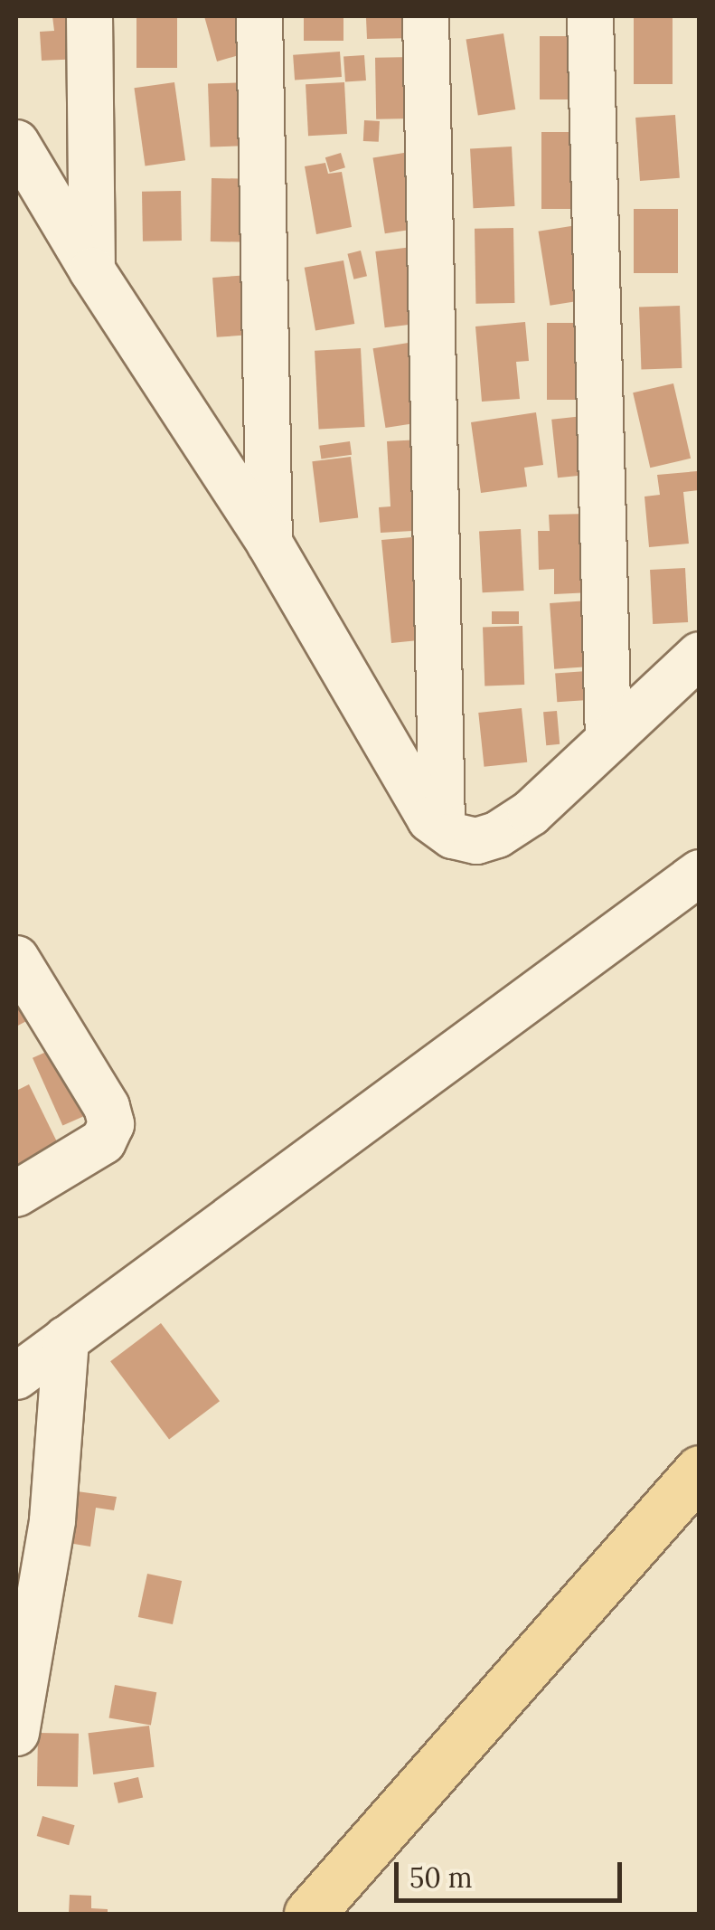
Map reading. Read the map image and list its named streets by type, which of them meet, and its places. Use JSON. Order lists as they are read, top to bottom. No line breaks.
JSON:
{"scale_bar":"50 m"}
